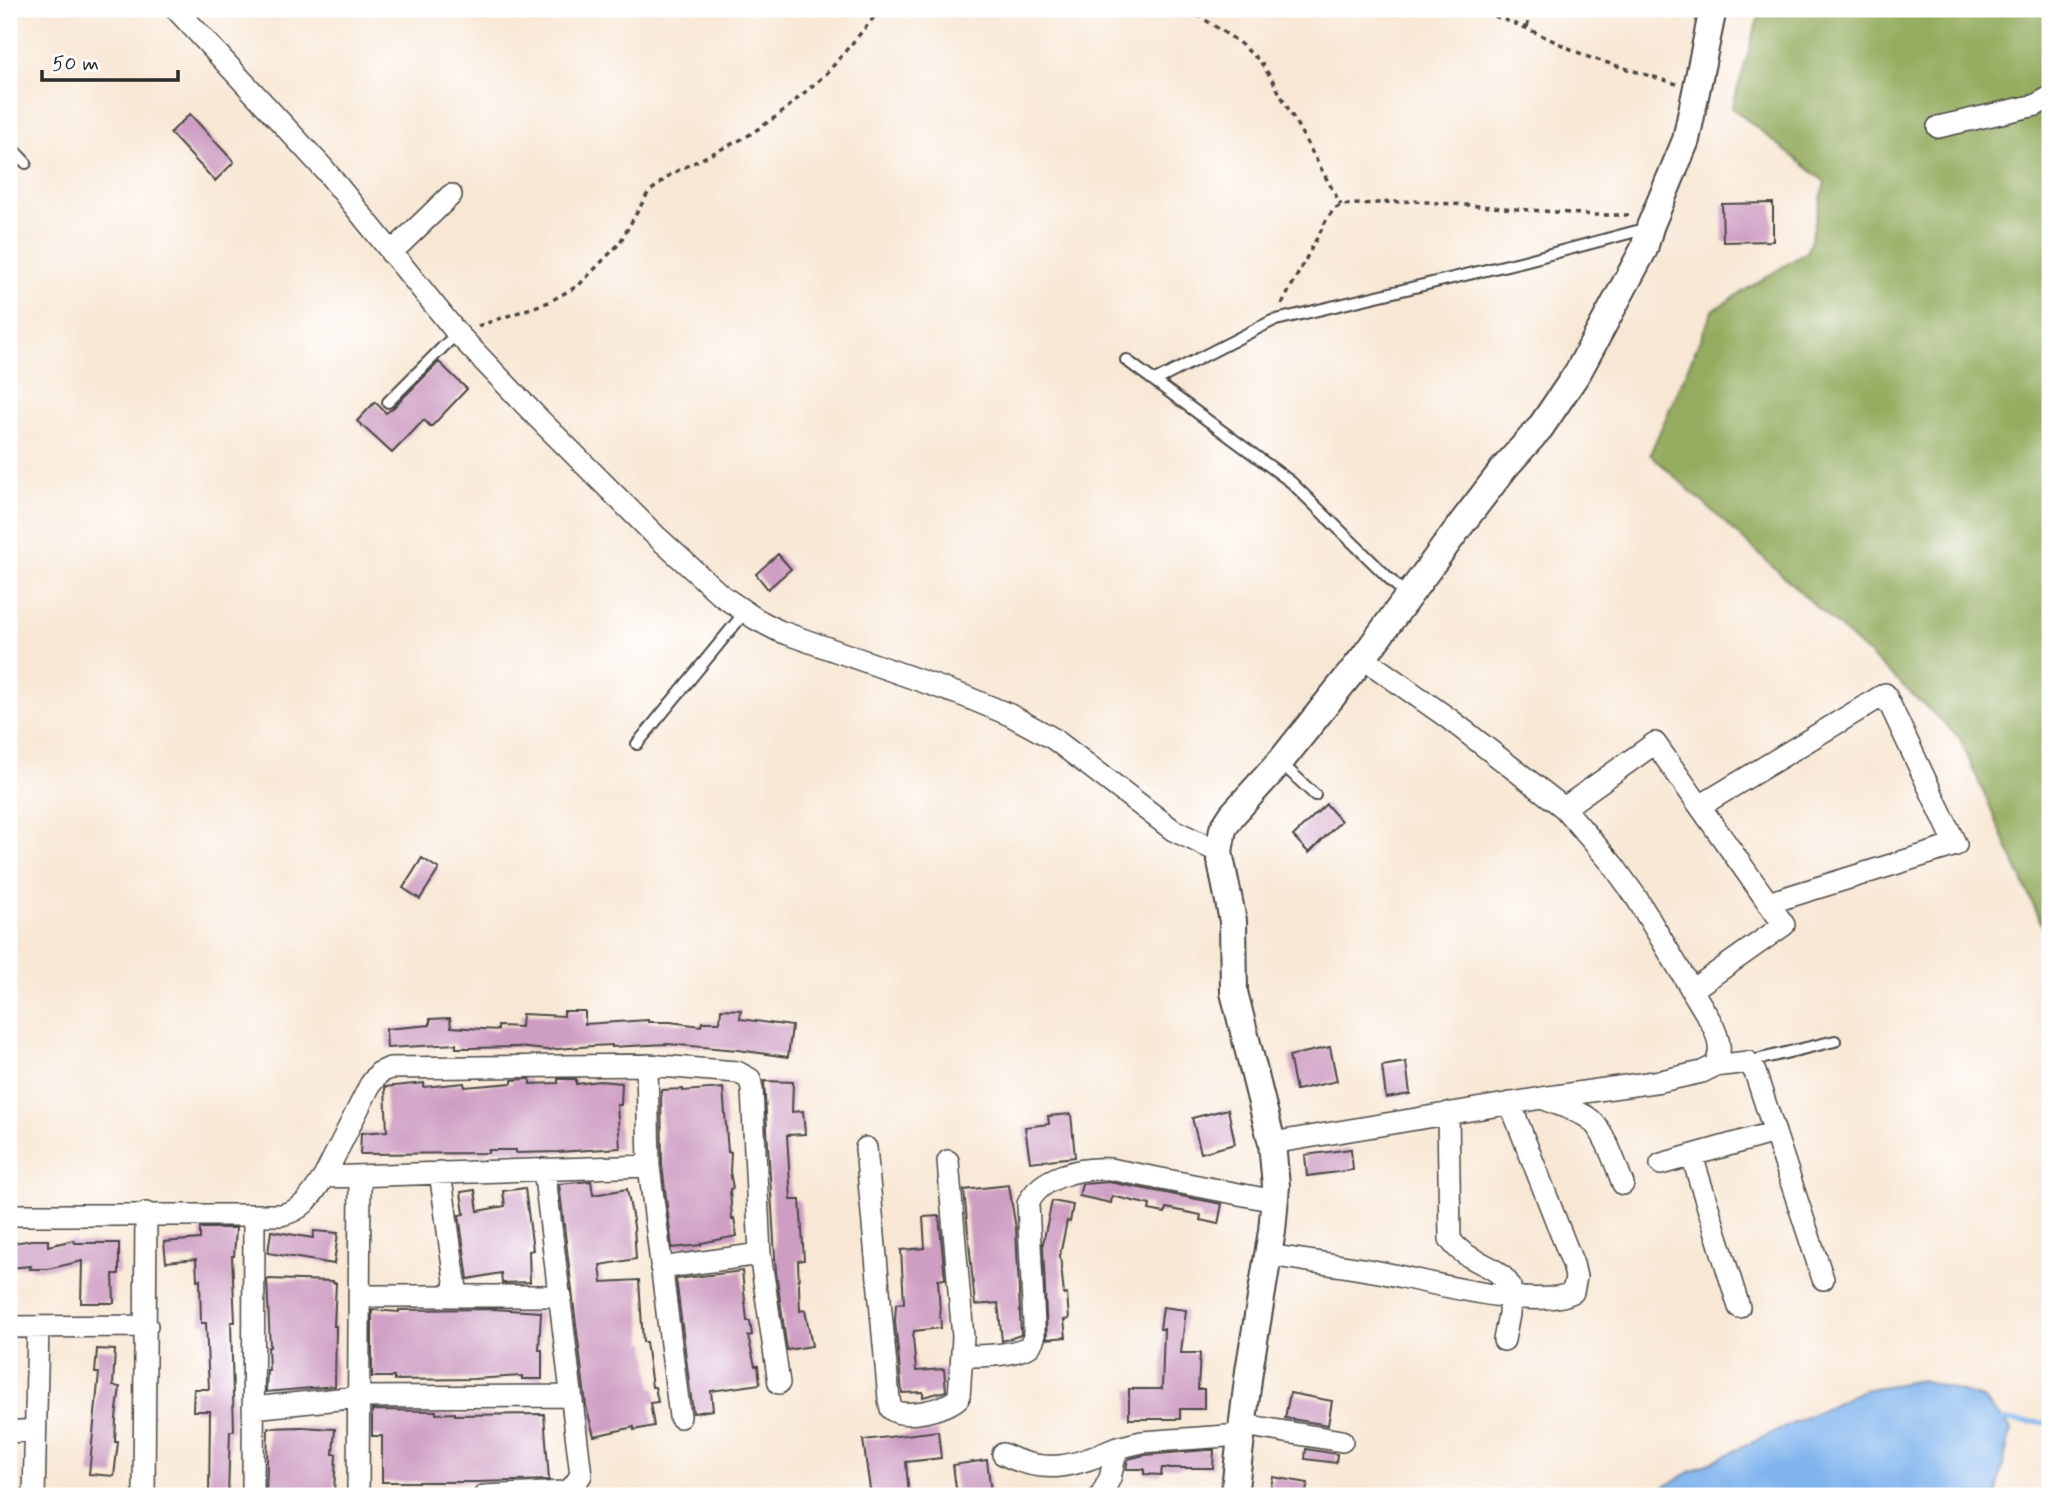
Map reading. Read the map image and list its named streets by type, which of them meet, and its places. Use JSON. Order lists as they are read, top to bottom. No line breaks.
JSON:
{"scale_bar":"50 m"}
